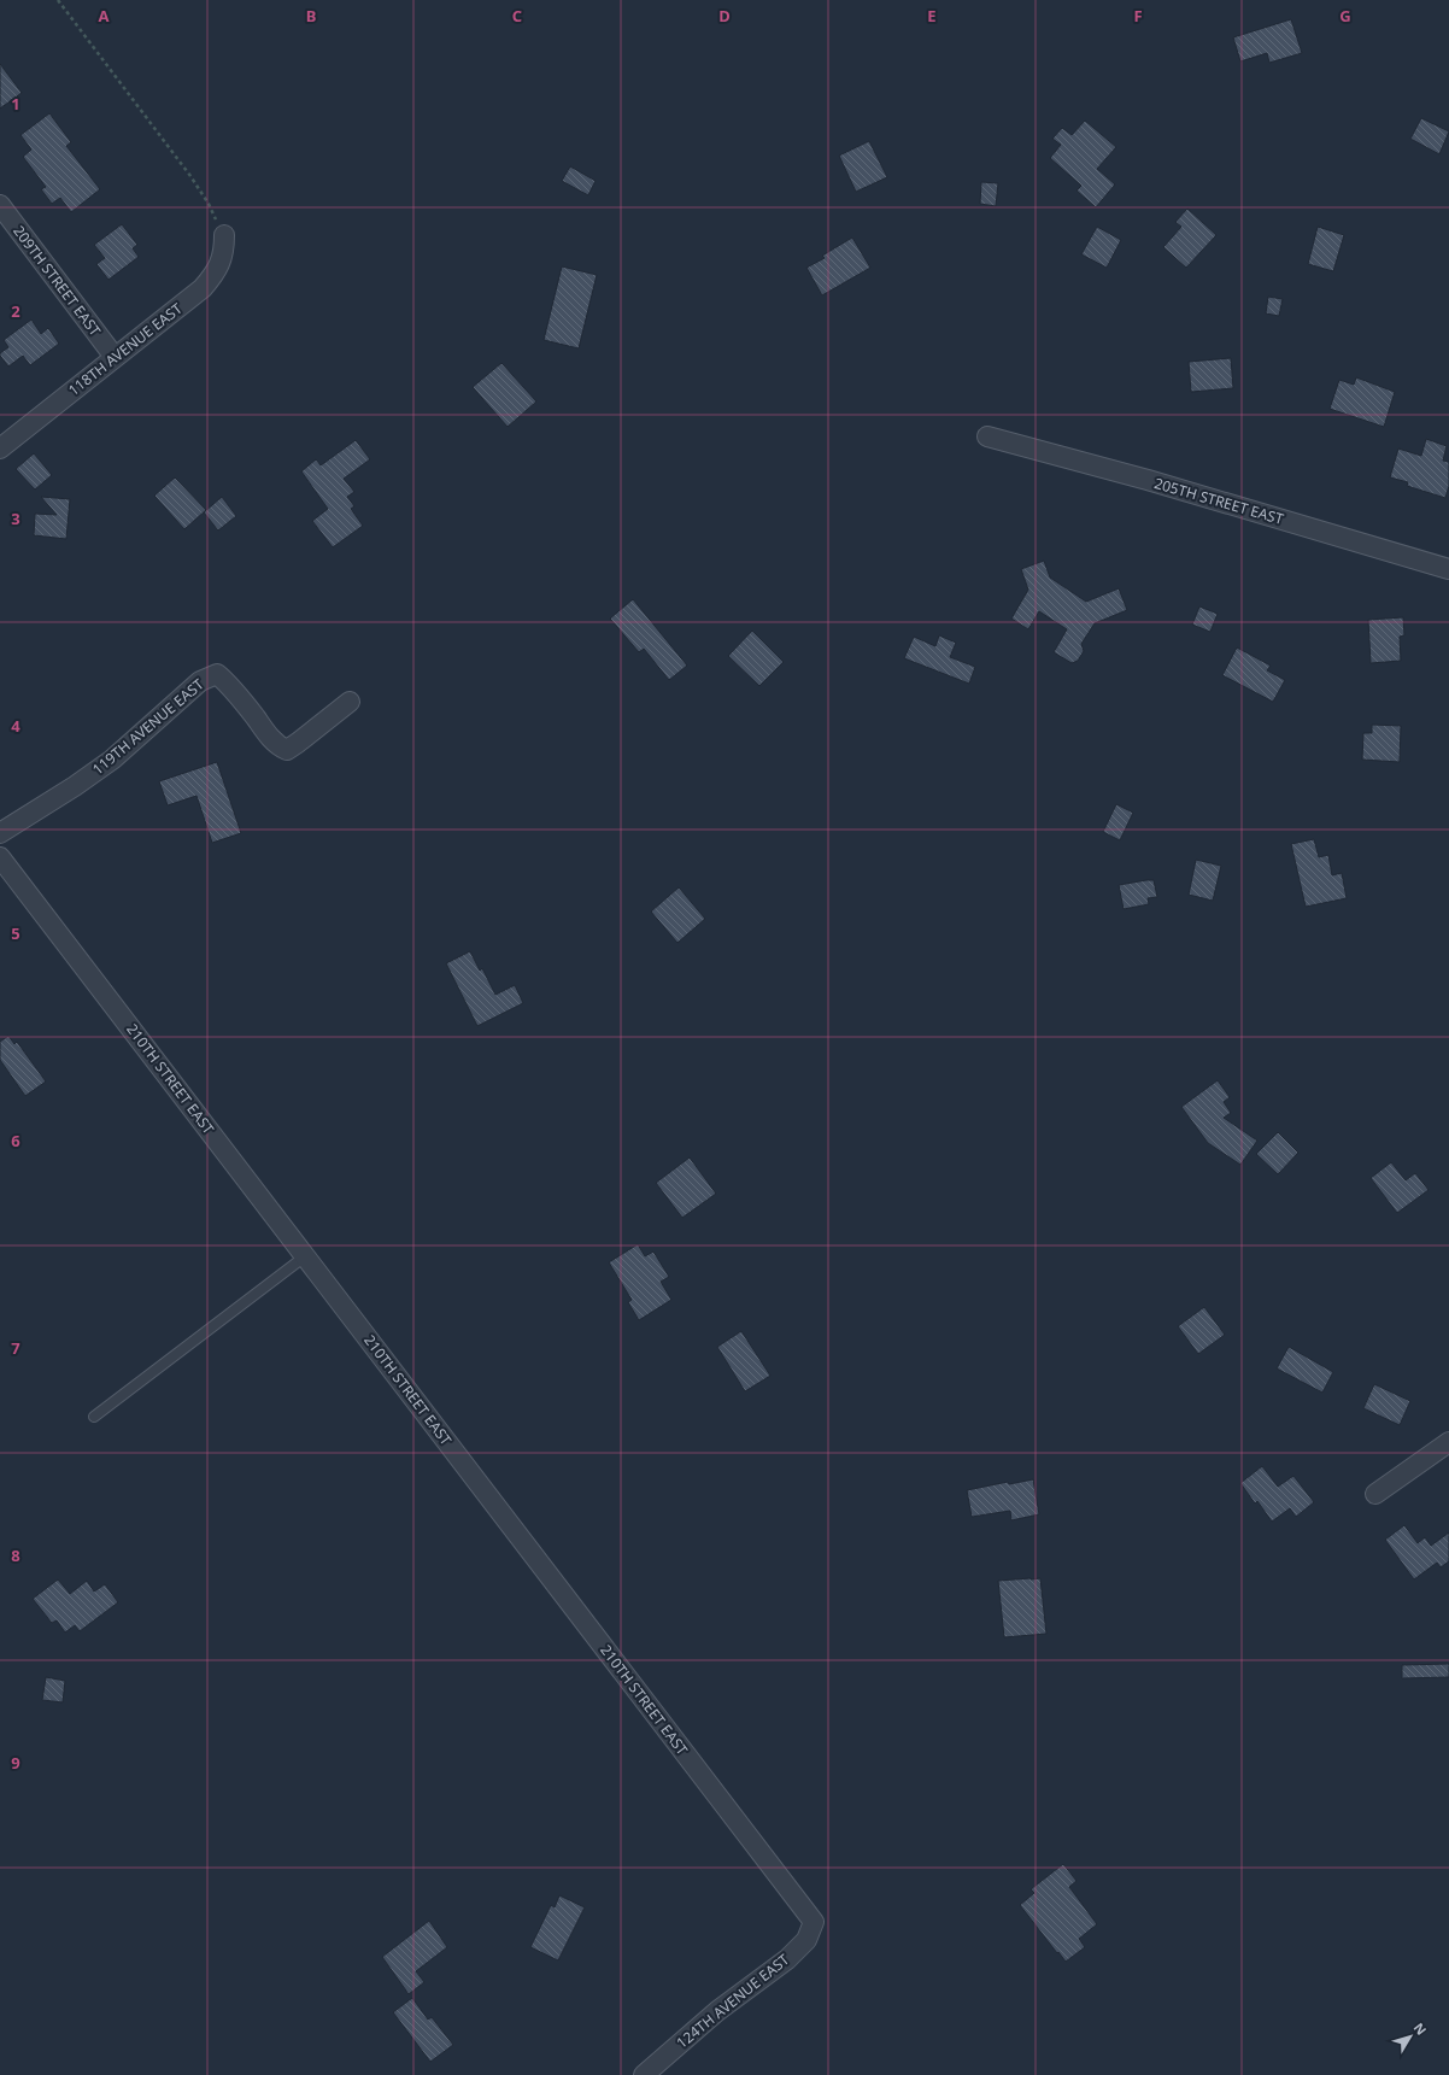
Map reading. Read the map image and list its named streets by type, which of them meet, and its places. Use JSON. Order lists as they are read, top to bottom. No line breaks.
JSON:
{"streets":{"street":["209TH STREET EAST","118TH AVENUE EAST","205TH STREET EAST","119TH AVENUE EAST","210TH STREET EAST","124TH AVENUE EAST"]},"crossings":[["209TH STREET EAST","118TH AVENUE EAST"],["210TH STREET EAST","124TH AVENUE EAST"]],"north":"top right","grid":{"columns":["A","B","C","D","E","F","G"],"rows":["1","2","3","4","5","6","7","8","9"]}}
